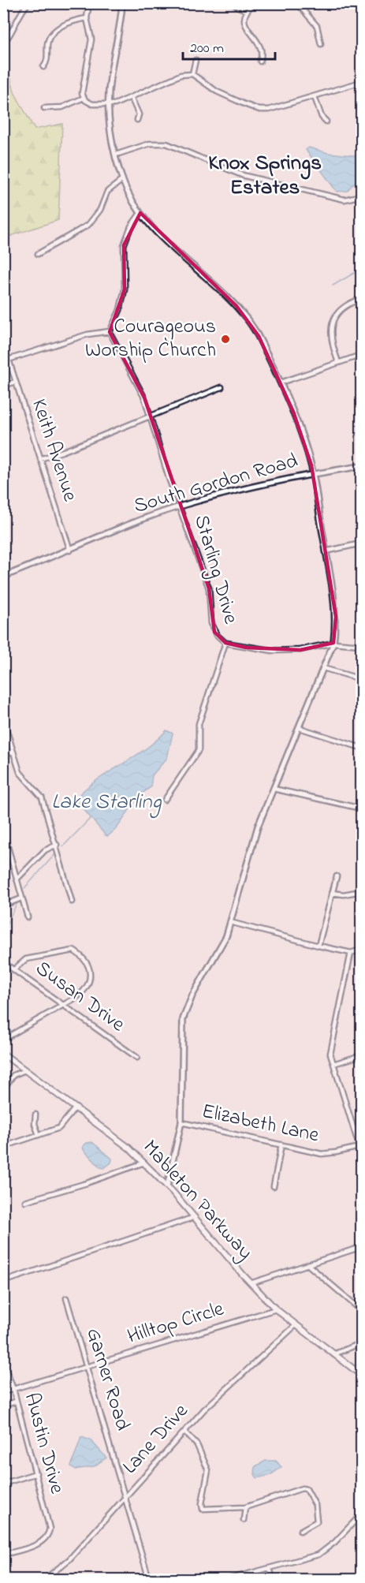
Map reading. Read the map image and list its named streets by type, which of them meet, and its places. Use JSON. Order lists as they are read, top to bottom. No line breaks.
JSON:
{"streets":{"main road":["Mableton Parkway"],"street":["Keith Avenue","South Gordon Road","Starling Drive","Susan Drive","Elizabeth Lane","Hilltop Circle","Garner Road","Lane Drive","Austin Drive"]},"crossings":[["Keith Avenue","South Gordon Road"],["South Gordon Road","Starling Drive"],["Mableton Parkway","Hilltop Circle"],["Mableton Parkway","Lane Drive"],["Hilltop Circle","Garner Road"],["Hilltop Circle","Austin Drive"],["Garner Road","Lane Drive"]],"districts":["Knox Springs Estates"],"water":["Lake Starling"],"places":["Courageous Worship Church"],"scale_bar":"200 m"}
